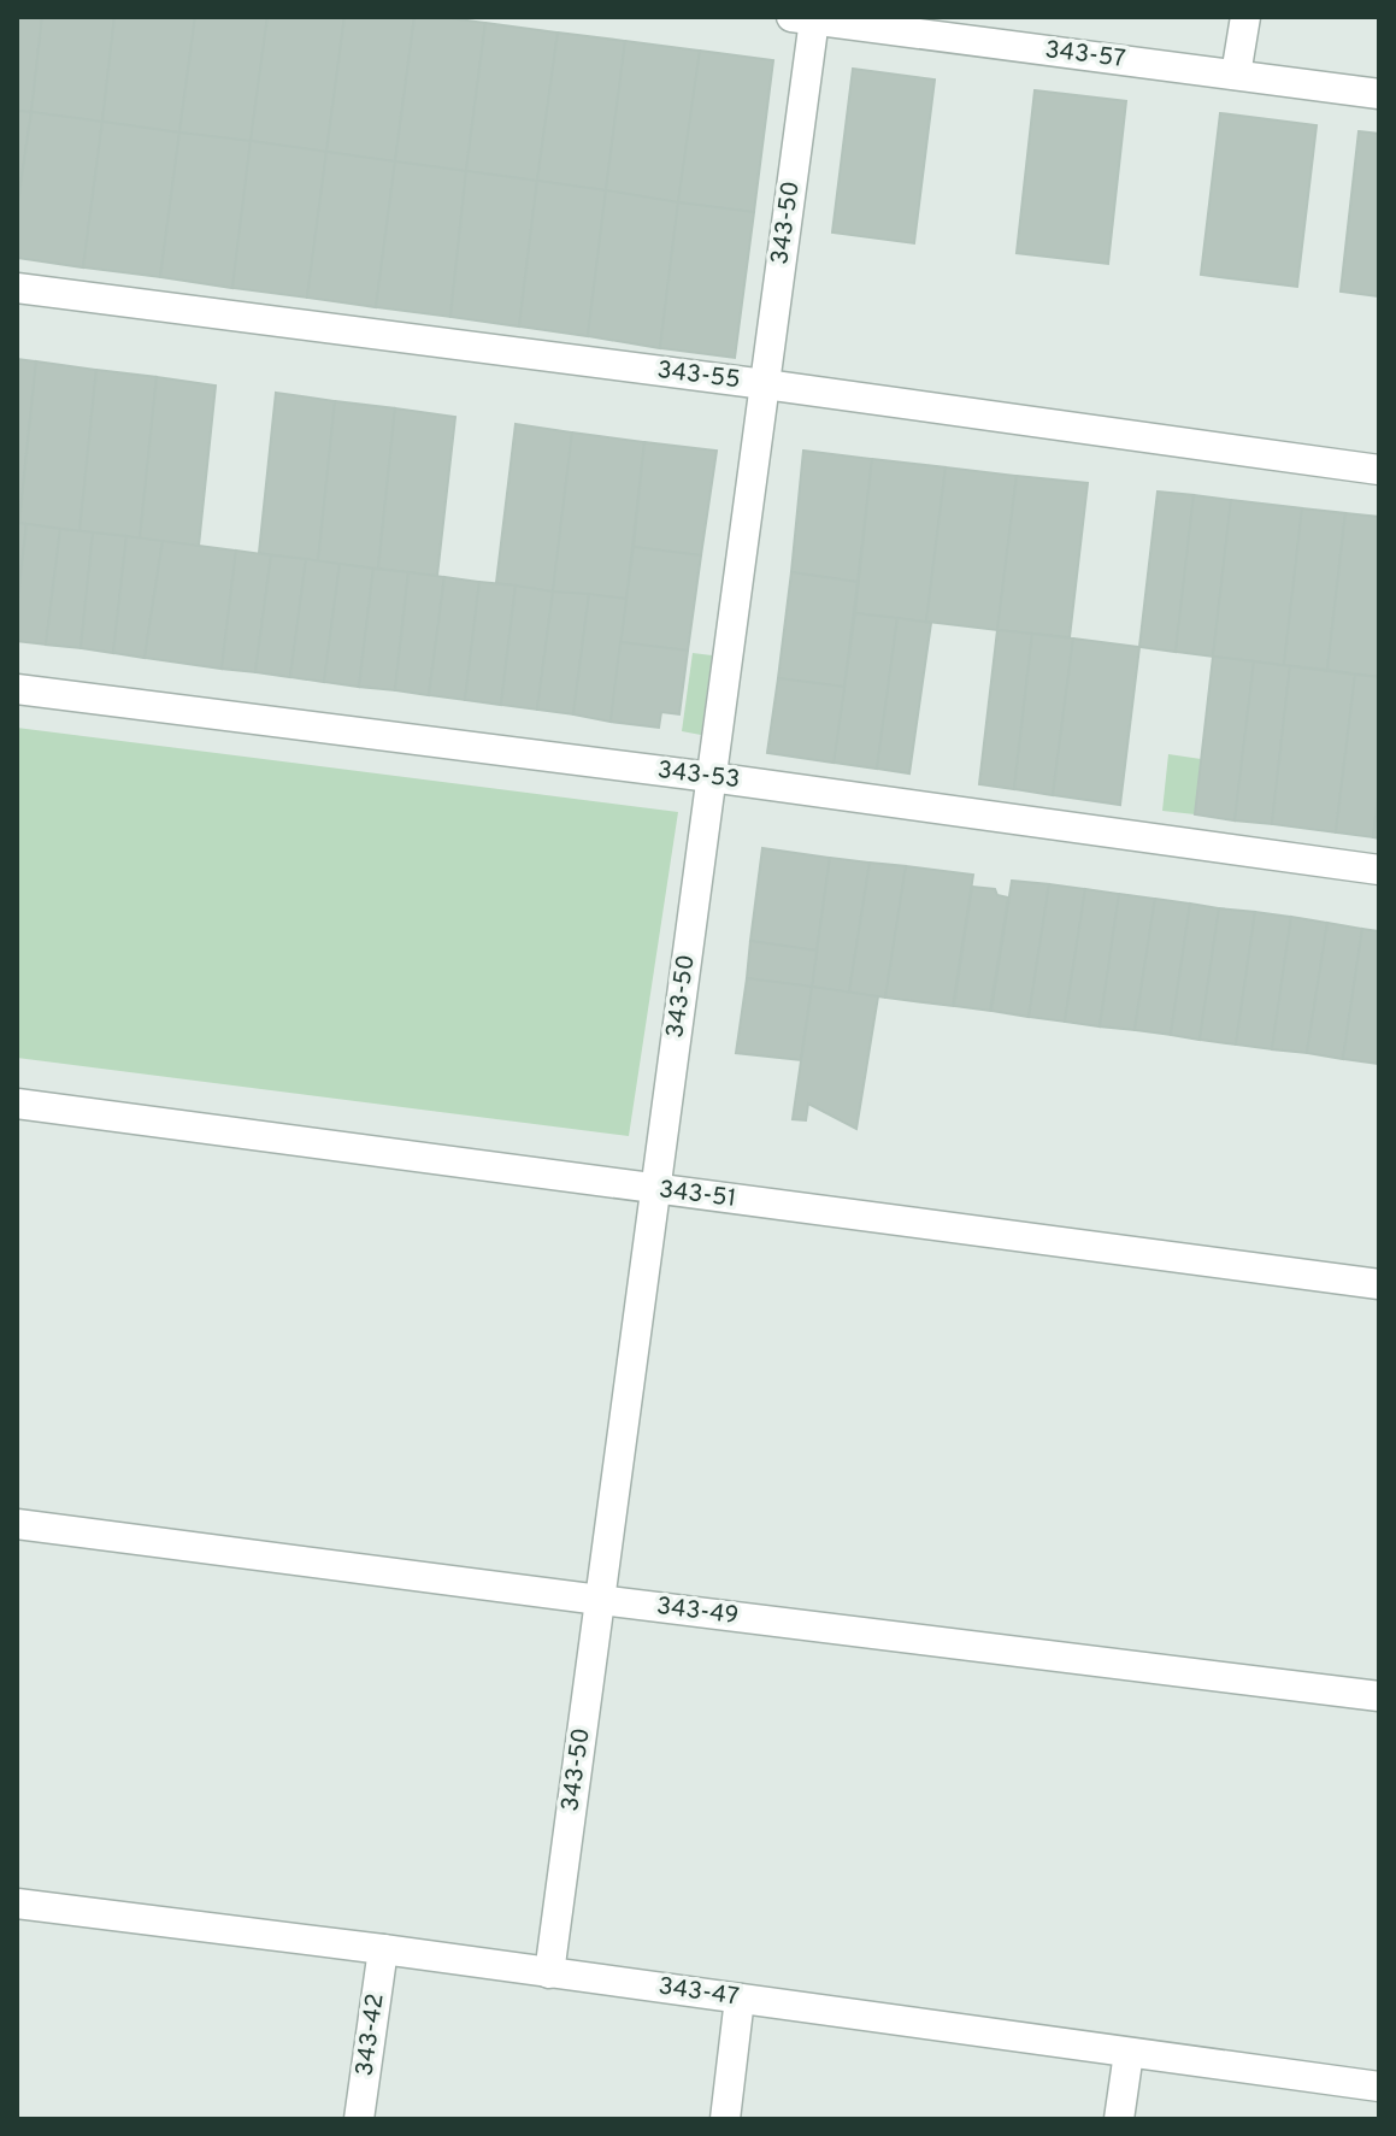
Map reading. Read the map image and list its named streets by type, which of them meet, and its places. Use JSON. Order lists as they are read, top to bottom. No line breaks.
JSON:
{"streets":{"street":["343-57","343-50","343-55","343-53","343-51","343-49","343-47","343-42"]},"crossings":[["343-57","343-50"],["343-50","343-55"],["343-50","343-53"],["343-50","343-51"],["343-50","343-49"],["343-50","343-47"],["343-47","343-42"]]}
